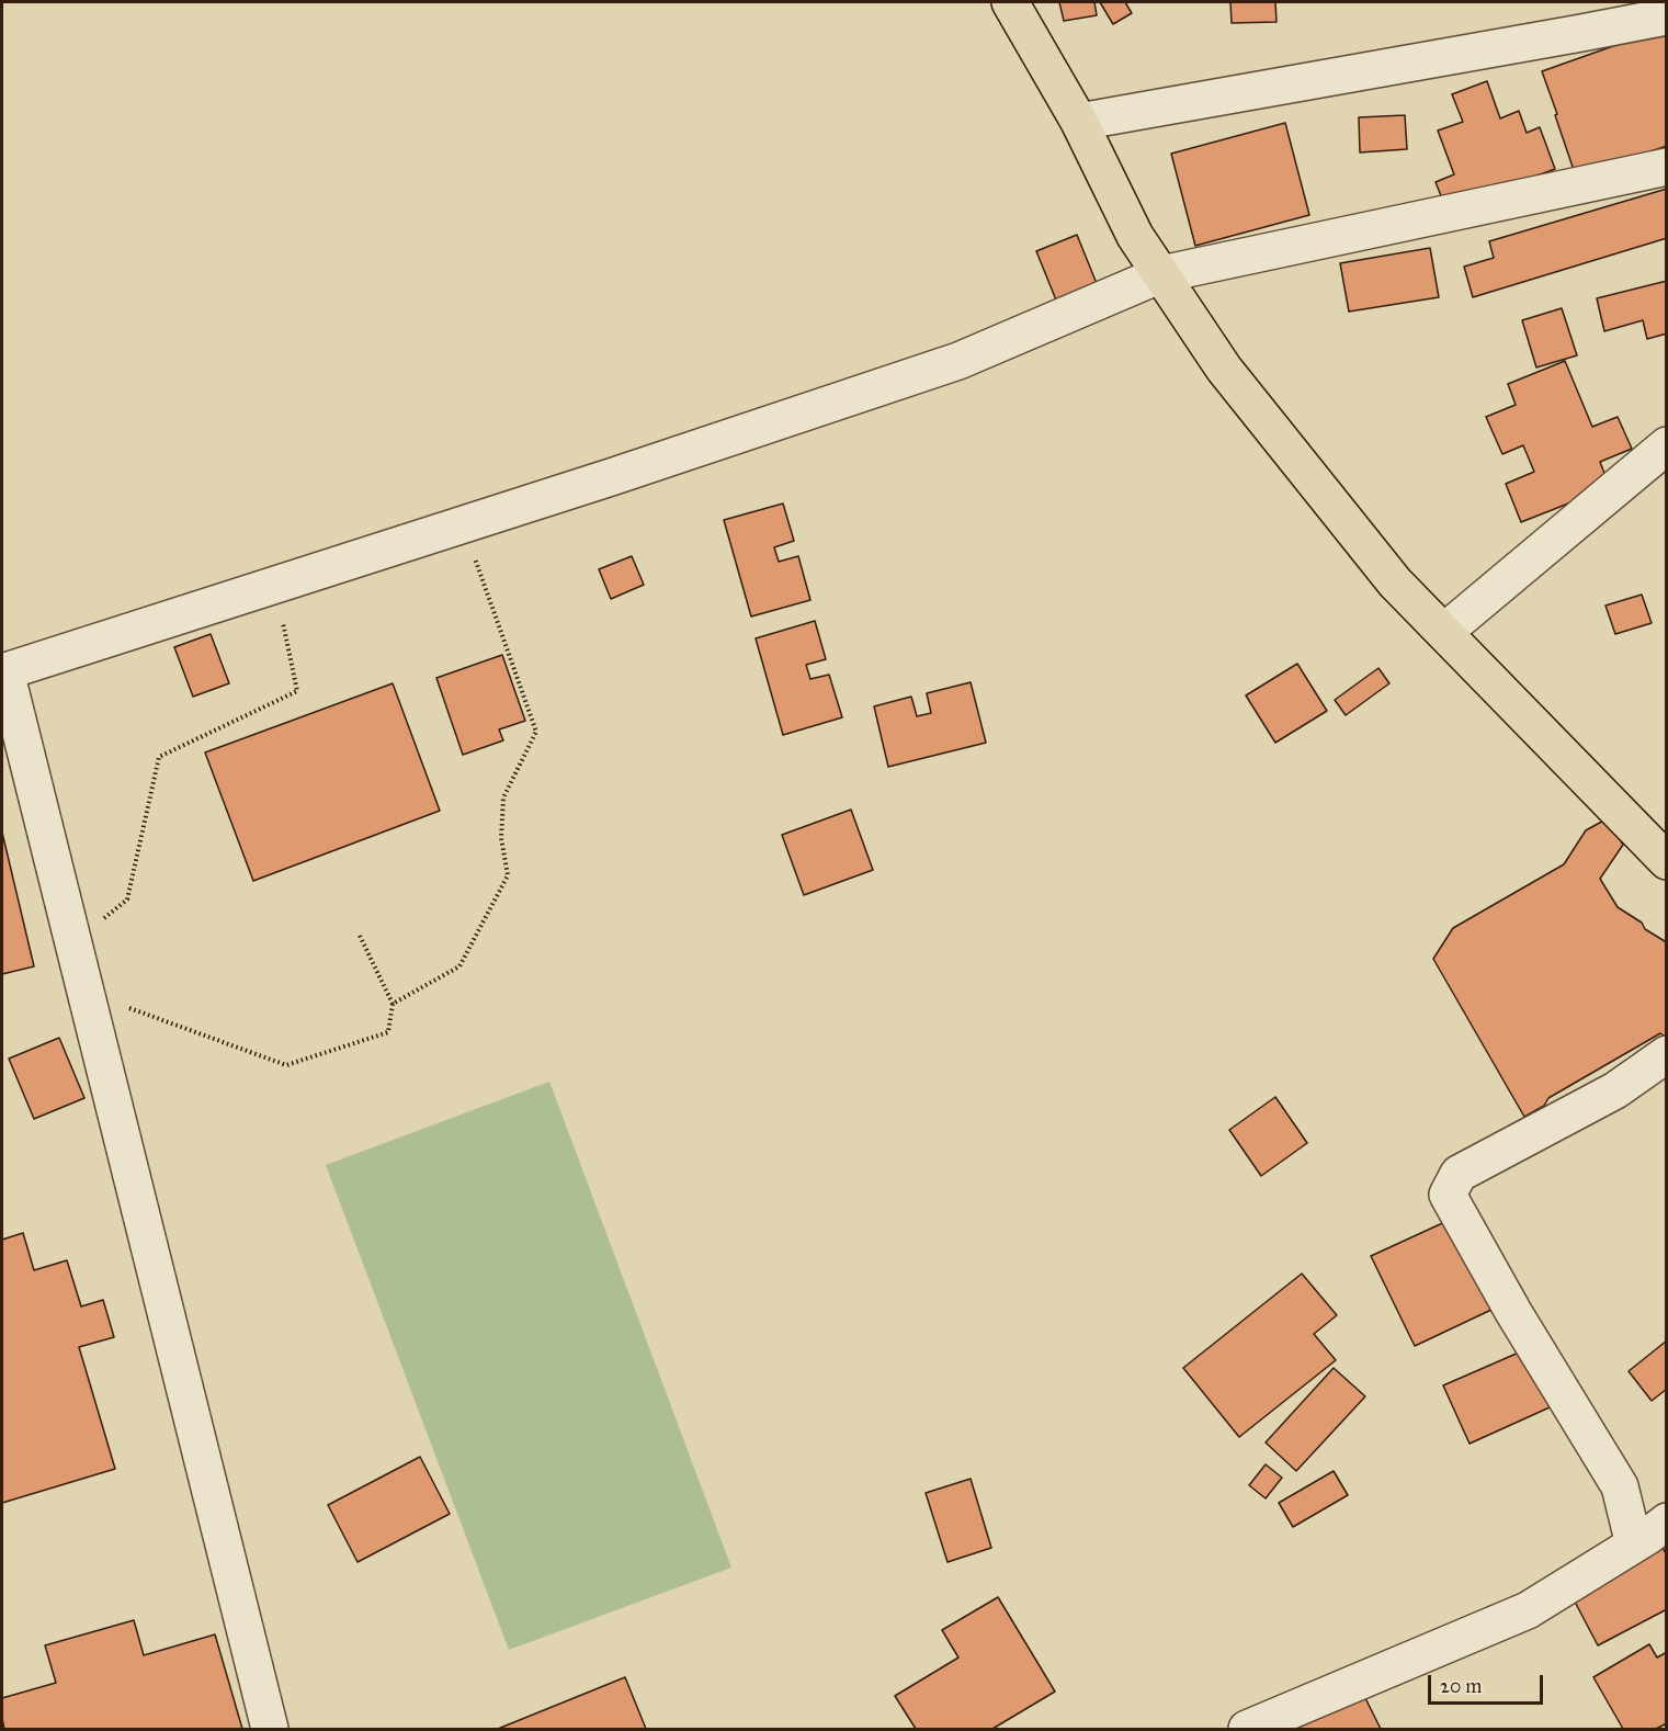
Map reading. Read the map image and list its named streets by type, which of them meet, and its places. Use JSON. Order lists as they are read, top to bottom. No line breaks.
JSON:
{"scale_bar":"20 m"}
